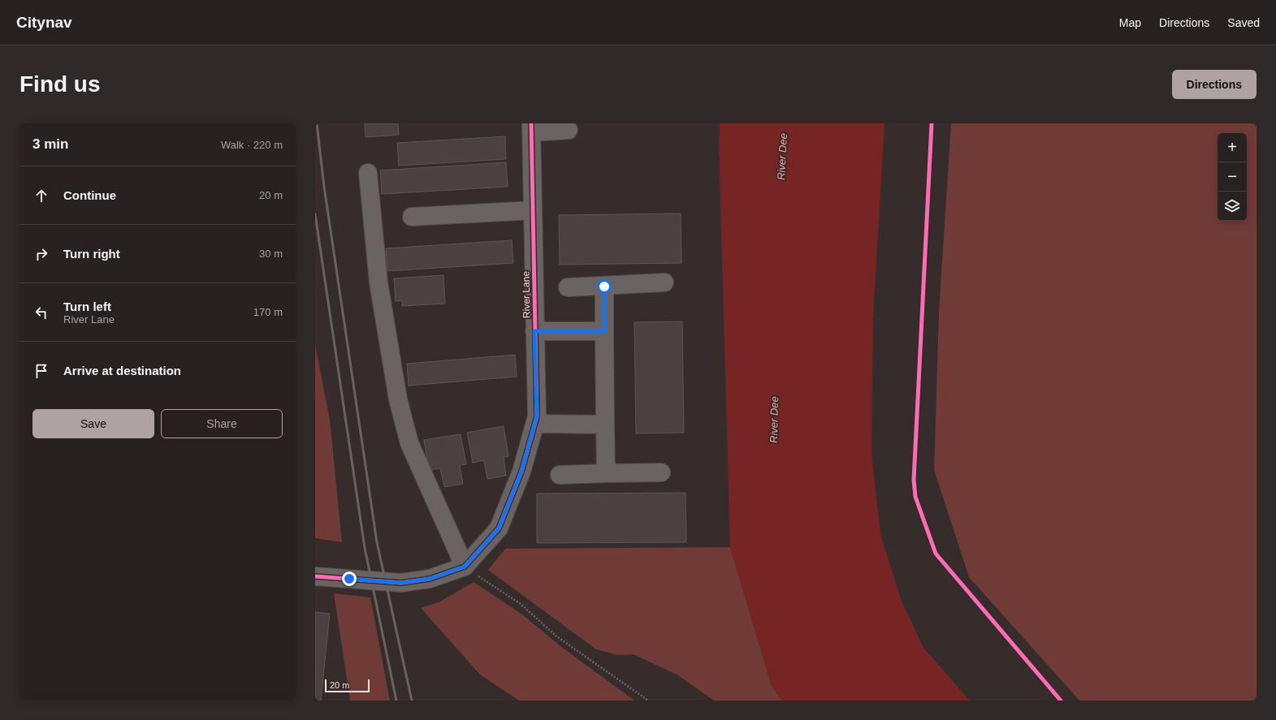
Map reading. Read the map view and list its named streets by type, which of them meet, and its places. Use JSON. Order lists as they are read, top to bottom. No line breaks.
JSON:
{"streets":{"street":["River Lane"]},"water":["River Dee"],"scale_bar":"20 m","page":{"header":"Citynav","nav":["Map","Directions","Saved"],"buttons":["Directions",["Save","Share"]],"title":"Find us","heading":["3 min","Walk · 220 m"],"map_buttons":["+","−"],"list":[["Continue","20 m"],["Turn right","30 m"],["Turn left","River Lane","170 m"],"Arrive at destination"],"scale":"20 m"}}
